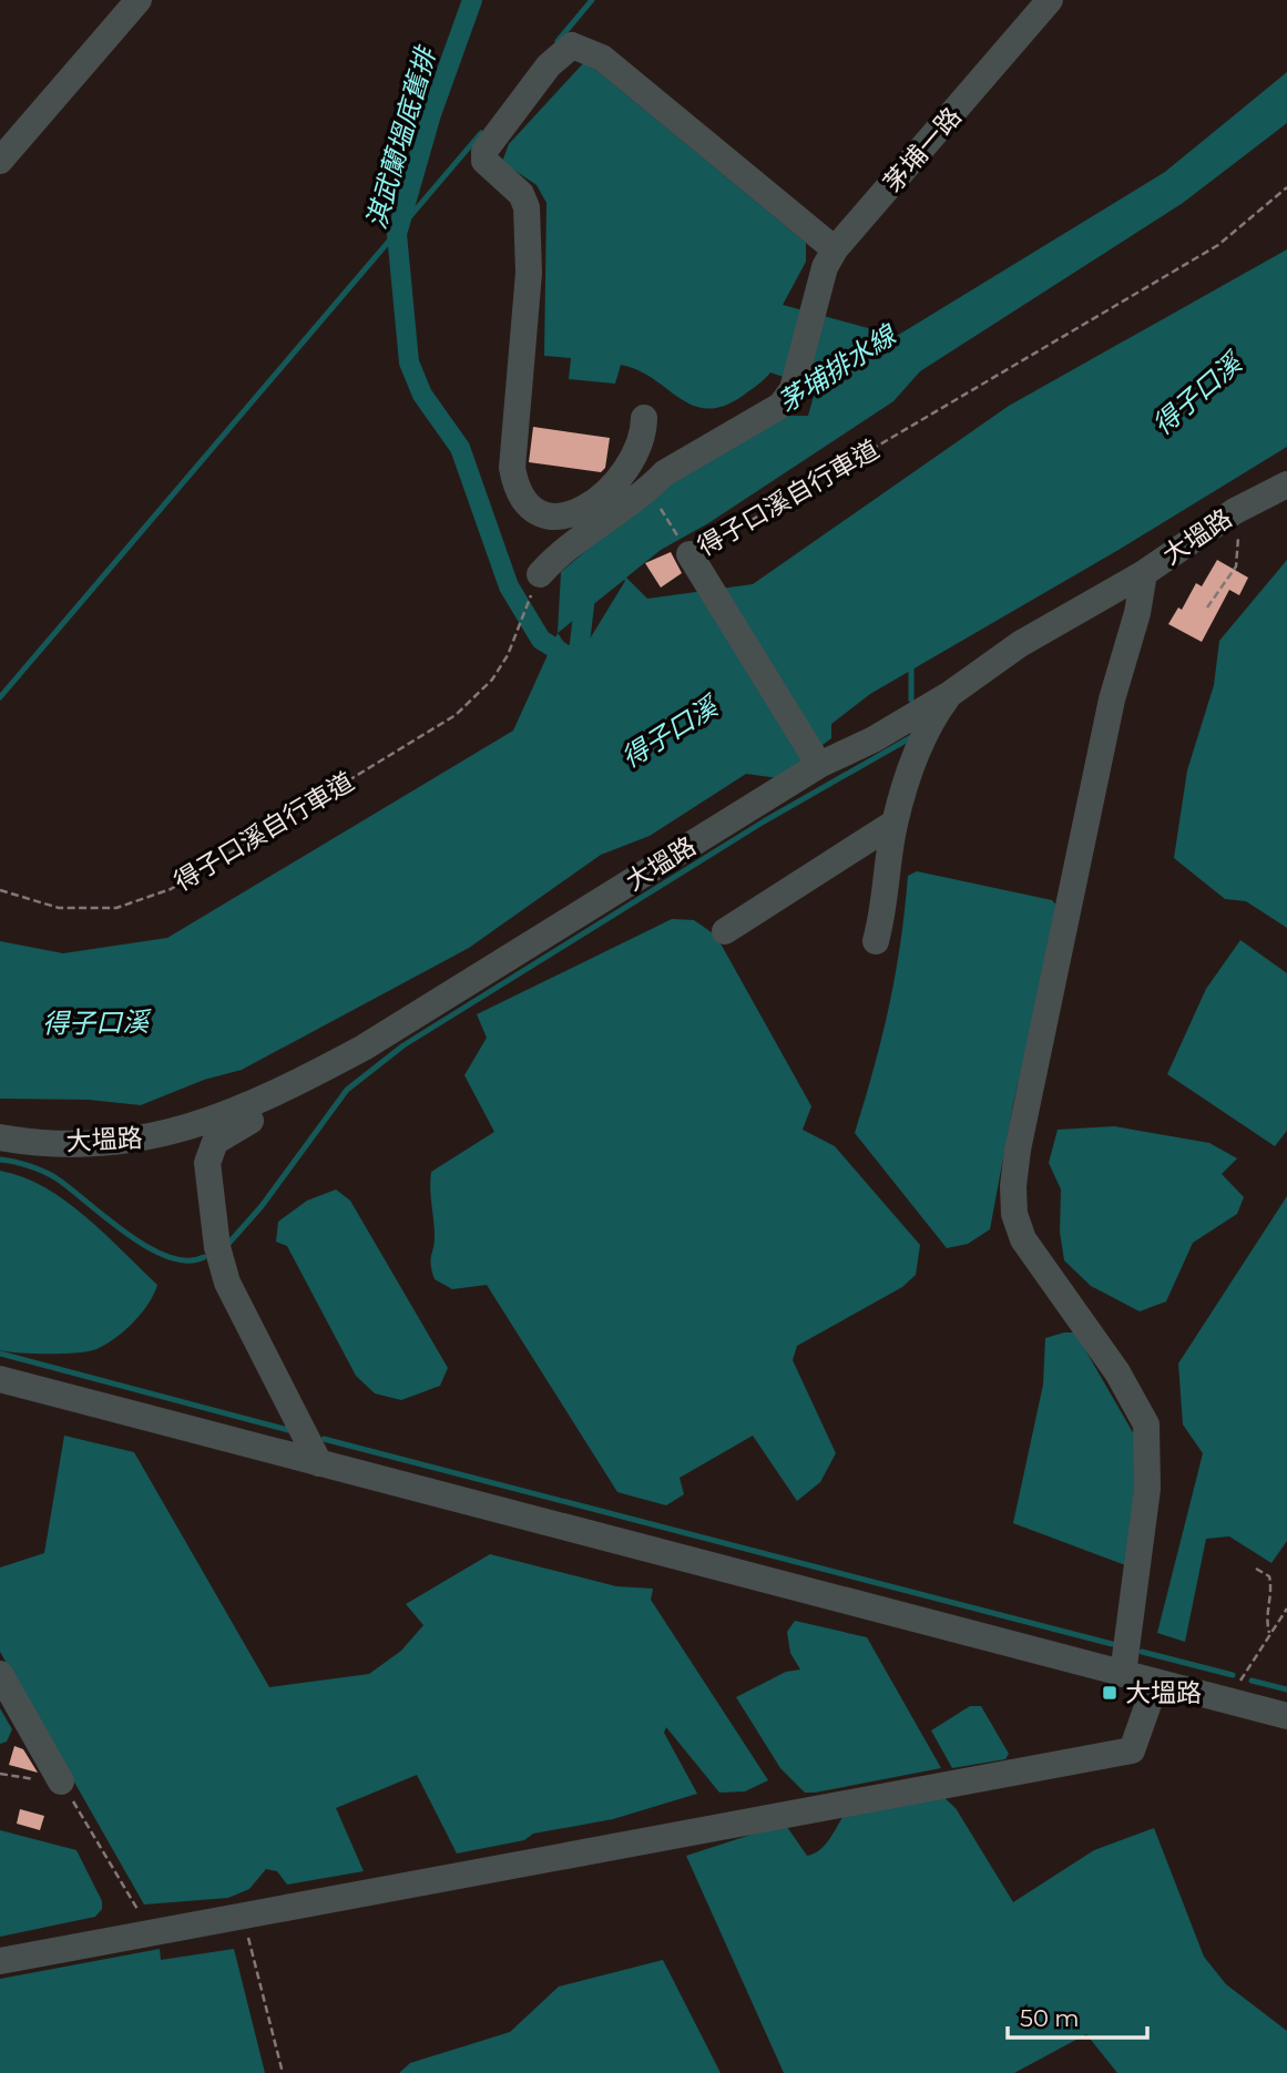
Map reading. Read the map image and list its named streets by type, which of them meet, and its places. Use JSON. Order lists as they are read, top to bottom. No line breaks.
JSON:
{"streets":{"street":["茅埔一路","大塭路"],"path":["得子口溪自行車道"]},"crossings":[["茅埔一路","得子口溪自行車道"]],"water":["淇武蘭塭底舊排","茅埔排水線","得子口溪"],"places":{"transit":["大塭路"]},"scale_bar":"50 m"}
